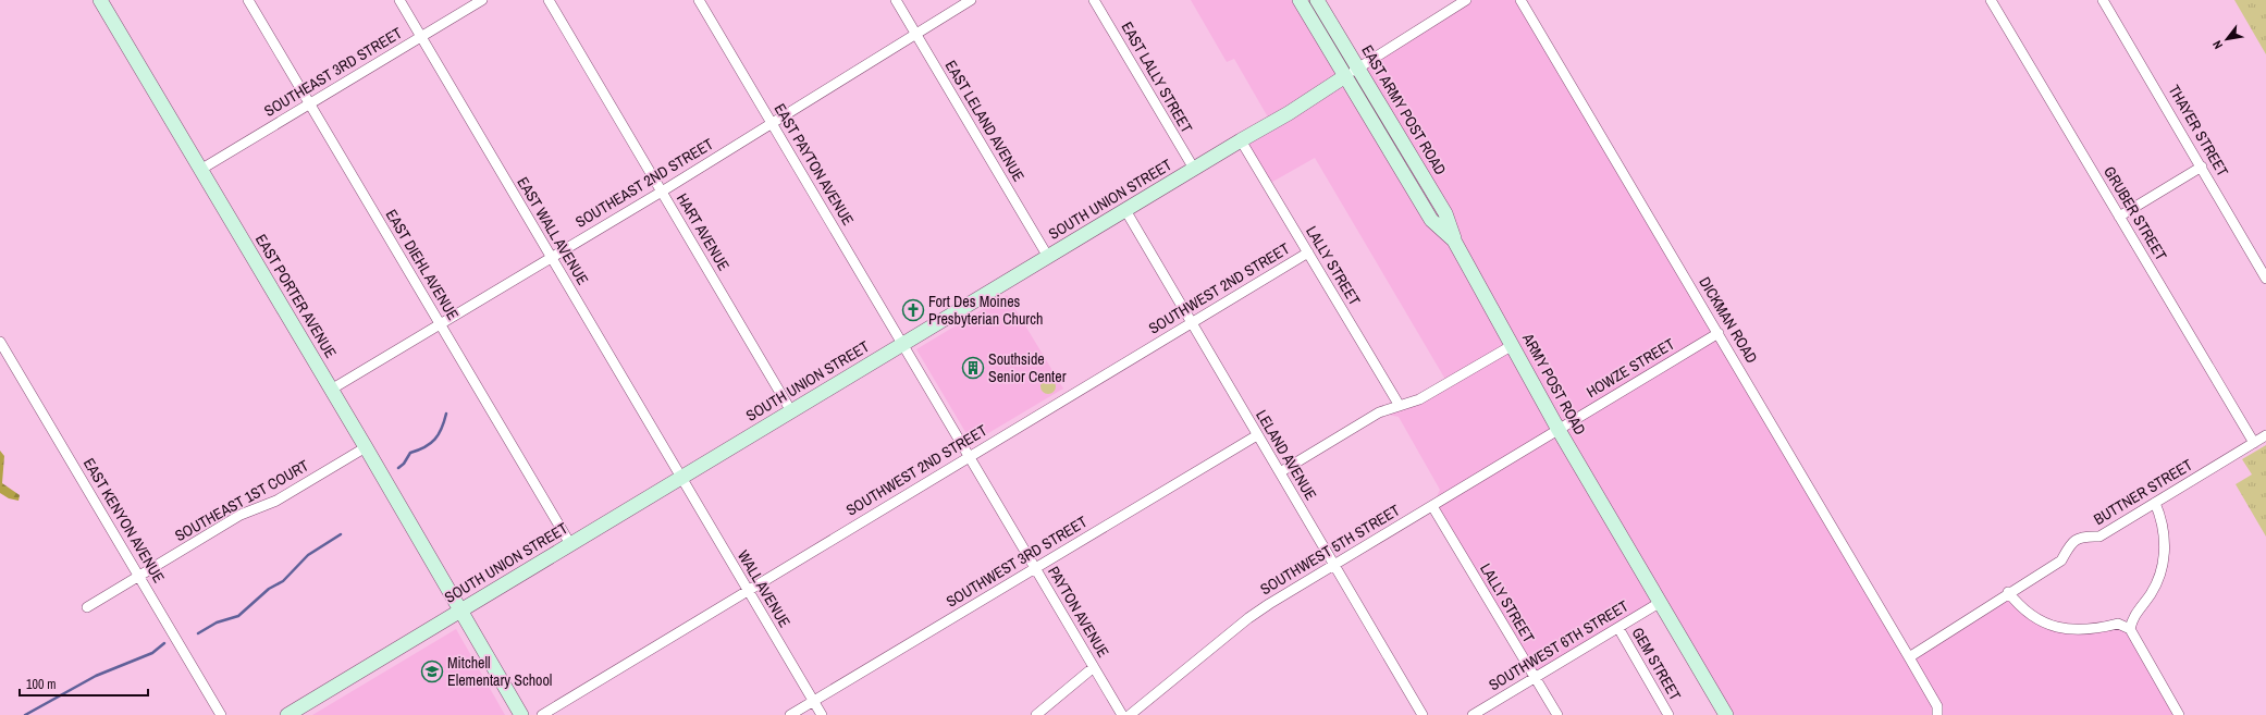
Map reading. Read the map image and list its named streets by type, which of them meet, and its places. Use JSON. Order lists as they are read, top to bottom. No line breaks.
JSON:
{"streets":{"street":["SOUTHEAST 3RD STREET","EAST LALLY STREET","EAST ARMY POST ROAD","EAST LELAND AVENUE","THAYER STREET","EAST PAYTON AVENUE","SOUTHEAST 2ND STREET","SOUTH UNION STREET","GRUBER STREET","EAST WALL AVENUE","HART AVENUE","EAST DIEHL AVENUE","LALLY STREET","SOUTHWEST 2ND STREET","EAST PORTER AVENUE","DICKMAN ROAD","HOWZE STREET","ARMY POST ROAD","LELAND AVENUE","BUTTNER STREET","SOUTHEAST 1ST COURT","EAST KENYON AVENUE","SOUTHWEST 5TH STREET","SOUTHWEST 3RD STREET","WALL AVENUE","PAYTON AVENUE","SOUTHWEST 6TH STREET","GEM STREET"]},"crossings":[["SOUTHEAST 3RD STREET","EAST WALL AVENUE"],["SOUTHEAST 3RD STREET","EAST DIEHL AVENUE"],["SOUTHEAST 3RD STREET","EAST PORTER AVENUE"],["EAST LALLY STREET","SOUTH UNION STREET"],["EAST ARMY POST ROAD","ARMY POST ROAD"],["EAST LELAND AVENUE","SOUTHEAST 2ND STREET"],["EAST LELAND AVENUE","SOUTH UNION STREET"],["EAST PAYTON AVENUE","SOUTHEAST 2ND STREET"],["EAST PAYTON AVENUE","SOUTH UNION STREET"],["EAST PAYTON AVENUE","PAYTON AVENUE"],["SOUTHEAST 2ND STREET","EAST WALL AVENUE"],["SOUTHEAST 2ND STREET","HART AVENUE"],["SOUTHEAST 2ND STREET","EAST DIEHL AVENUE"],["SOUTHEAST 2ND STREET","EAST PORTER AVENUE"],["SOUTH UNION STREET","EAST WALL AVENUE"],["SOUTH UNION STREET","HART AVENUE"],["SOUTH UNION STREET","EAST DIEHL AVENUE"],["SOUTH UNION STREET","LALLY STREET"],["SOUTH UNION STREET","EAST PORTER AVENUE"],["SOUTH UNION STREET","ARMY POST ROAD"],["SOUTH UNION STREET","LELAND AVENUE"],["SOUTH UNION STREET","WALL AVENUE"],["SOUTH UNION STREET","PAYTON AVENUE"],["GRUBER STREET","BUTTNER STREET"],["EAST WALL AVENUE","WALL AVENUE"],["LALLY STREET","SOUTHWEST 2ND STREET"],["LALLY STREET","SOUTHWEST 5TH STREET"],["LALLY STREET","SOUTHWEST 6TH STREET"],["SOUTHWEST 2ND STREET","LELAND AVENUE"],["SOUTHWEST 2ND STREET","WALL AVENUE"],["SOUTHWEST 2ND STREET","PAYTON AVENUE"],["EAST PORTER AVENUE","SOUTHEAST 1ST COURT"],["DICKMAN ROAD","HOWZE STREET"],["DICKMAN ROAD","BUTTNER STREET"],["HOWZE STREET","ARMY POST ROAD"],["HOWZE STREET","SOUTHWEST 5TH STREET"],["ARMY POST ROAD","SOUTHWEST 5TH STREET"],["ARMY POST ROAD","SOUTHWEST 6TH STREET"],["LELAND AVENUE","SOUTHWEST 5TH STREET"],["LELAND AVENUE","SOUTHWEST 3RD STREET"],["SOUTHEAST 1ST COURT","EAST KENYON AVENUE"],["SOUTHWEST 3RD STREET","WALL AVENUE"],["SOUTHWEST 3RD STREET","PAYTON AVENUE"],["SOUTHWEST 6TH STREET","GEM STREET"]],"places":{"church":["Fort Des Moines Presbyterian Church"],"building":["Southside Senior Center"],"school or university":["Mitchell Elementary School"]},"scale_bar":"100 m","north":"bottom left"}
